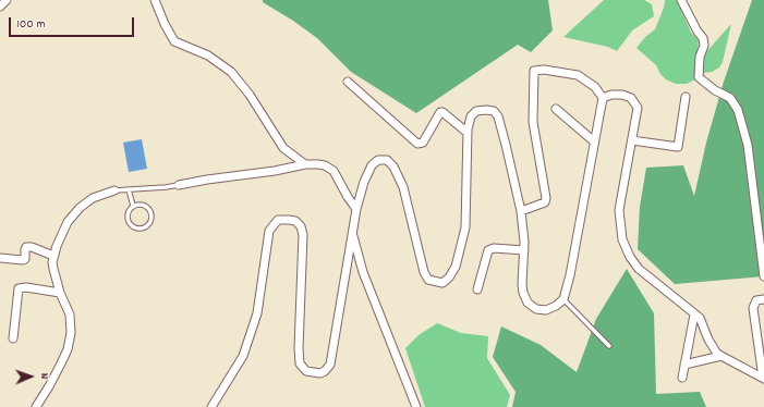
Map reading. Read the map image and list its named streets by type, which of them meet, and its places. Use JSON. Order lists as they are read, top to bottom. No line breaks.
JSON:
{"scale_bar":"100 m","north":"right"}
